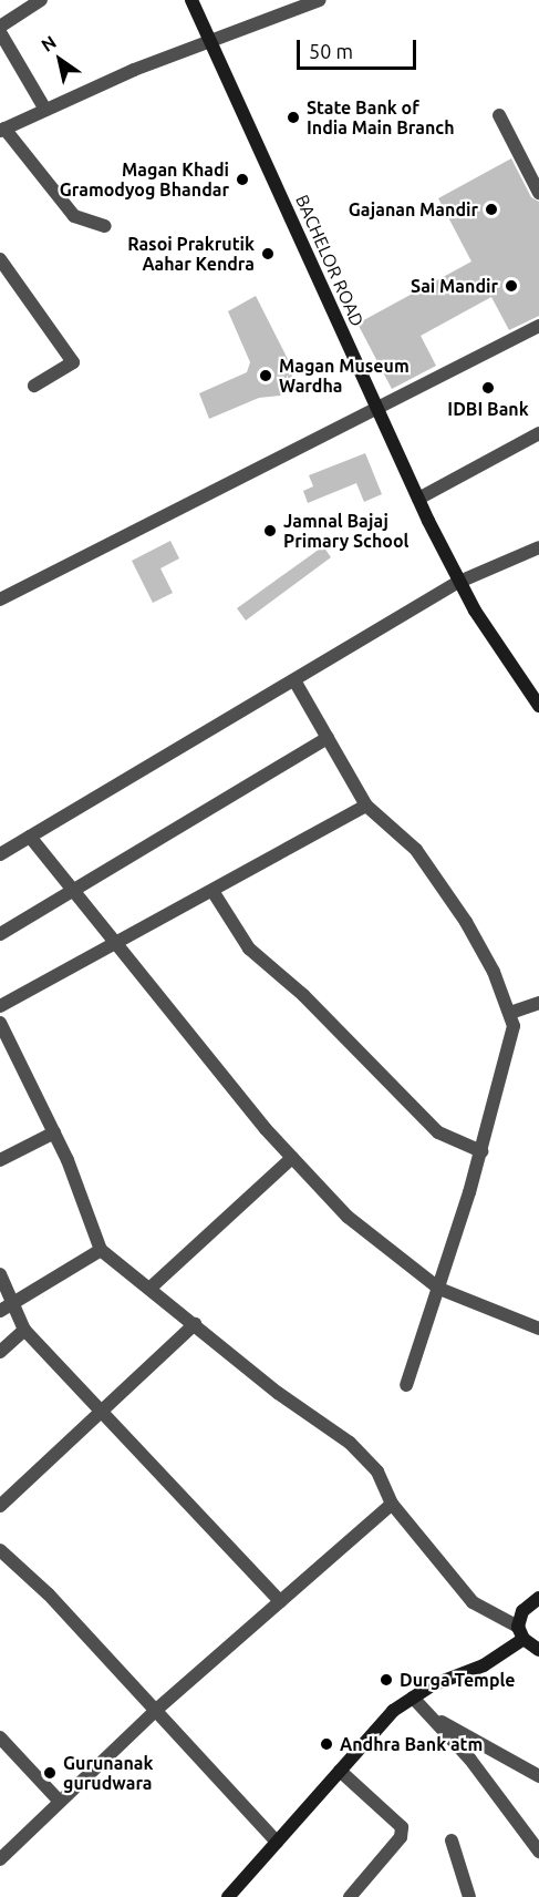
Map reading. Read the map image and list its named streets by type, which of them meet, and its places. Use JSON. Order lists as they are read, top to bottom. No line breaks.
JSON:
{"streets":{"main road":["BACHELOR ROAD"]},"places":["State Bank of India Main Branch","Magan Khadi Gramodyog Bhandar","Gajanan Mandir","Rasoi Prakrutik Aahar Kendra","Sai Mandir","Magan Museum Wardha","IDBI Bank","Jamnal Bajaj Primary School","Durga Temple","Andhra Bank atm","Gurunanak gurudwara"],"scale_bar":"50 m","north":"top left"}
